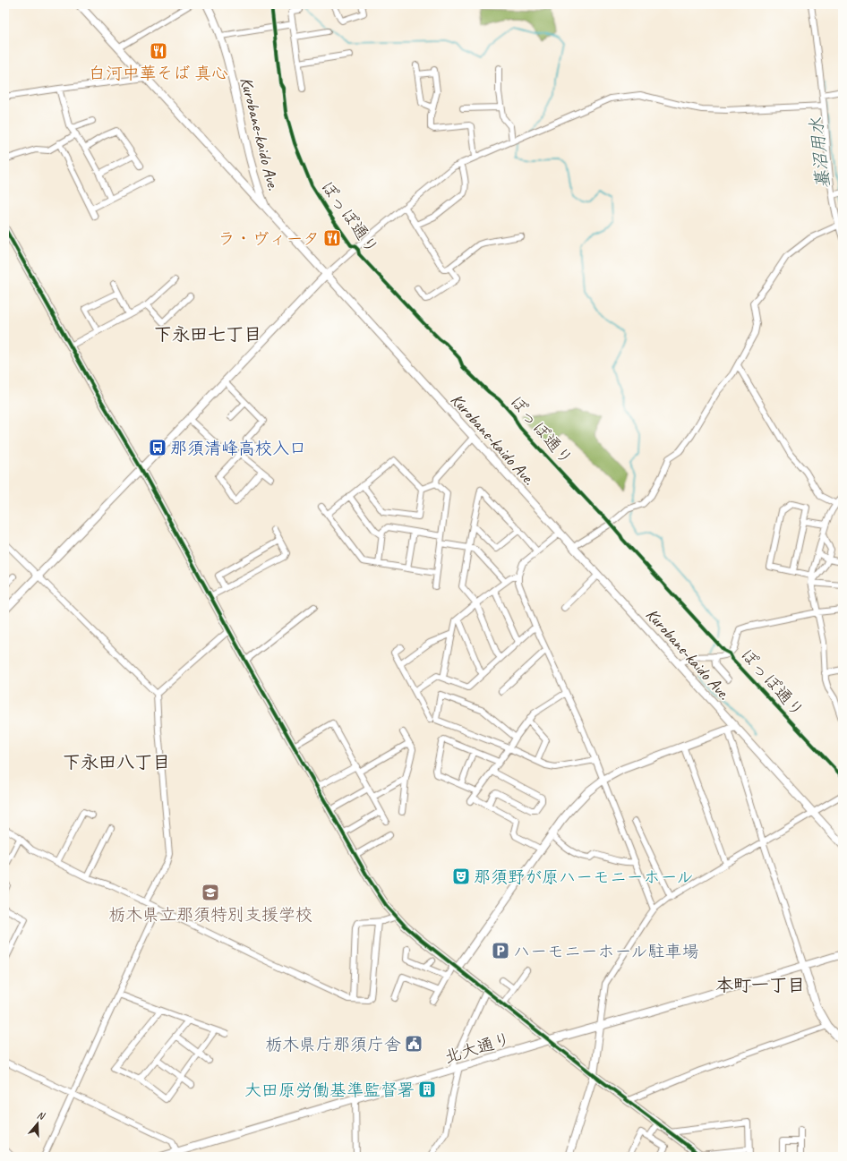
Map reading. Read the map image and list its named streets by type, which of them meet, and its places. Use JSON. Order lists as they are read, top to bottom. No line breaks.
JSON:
{"streets":{"street":["Kurobane-kaido Ave.","北大通り"],"cycle path":["ぽっぽ通り"]},"districts":["下永田七丁目","下永田八丁目","本町一丁目"],"water":["蟇沼用水"],"places":{"restaurant":["白河中華そば 真心","ラ・ヴィータ"],"bus stop":["那須清峰高校入口"],"theatre":["那須野が原ハーモニーホール"],"school or university":["栃木県立那須特別支援学校"],"parking":["ハーモニーホール駐車場"],"public building":["栃木県庁那須庁舎"],"building":["大田原労働基準監督署"]},"north":"top"}
